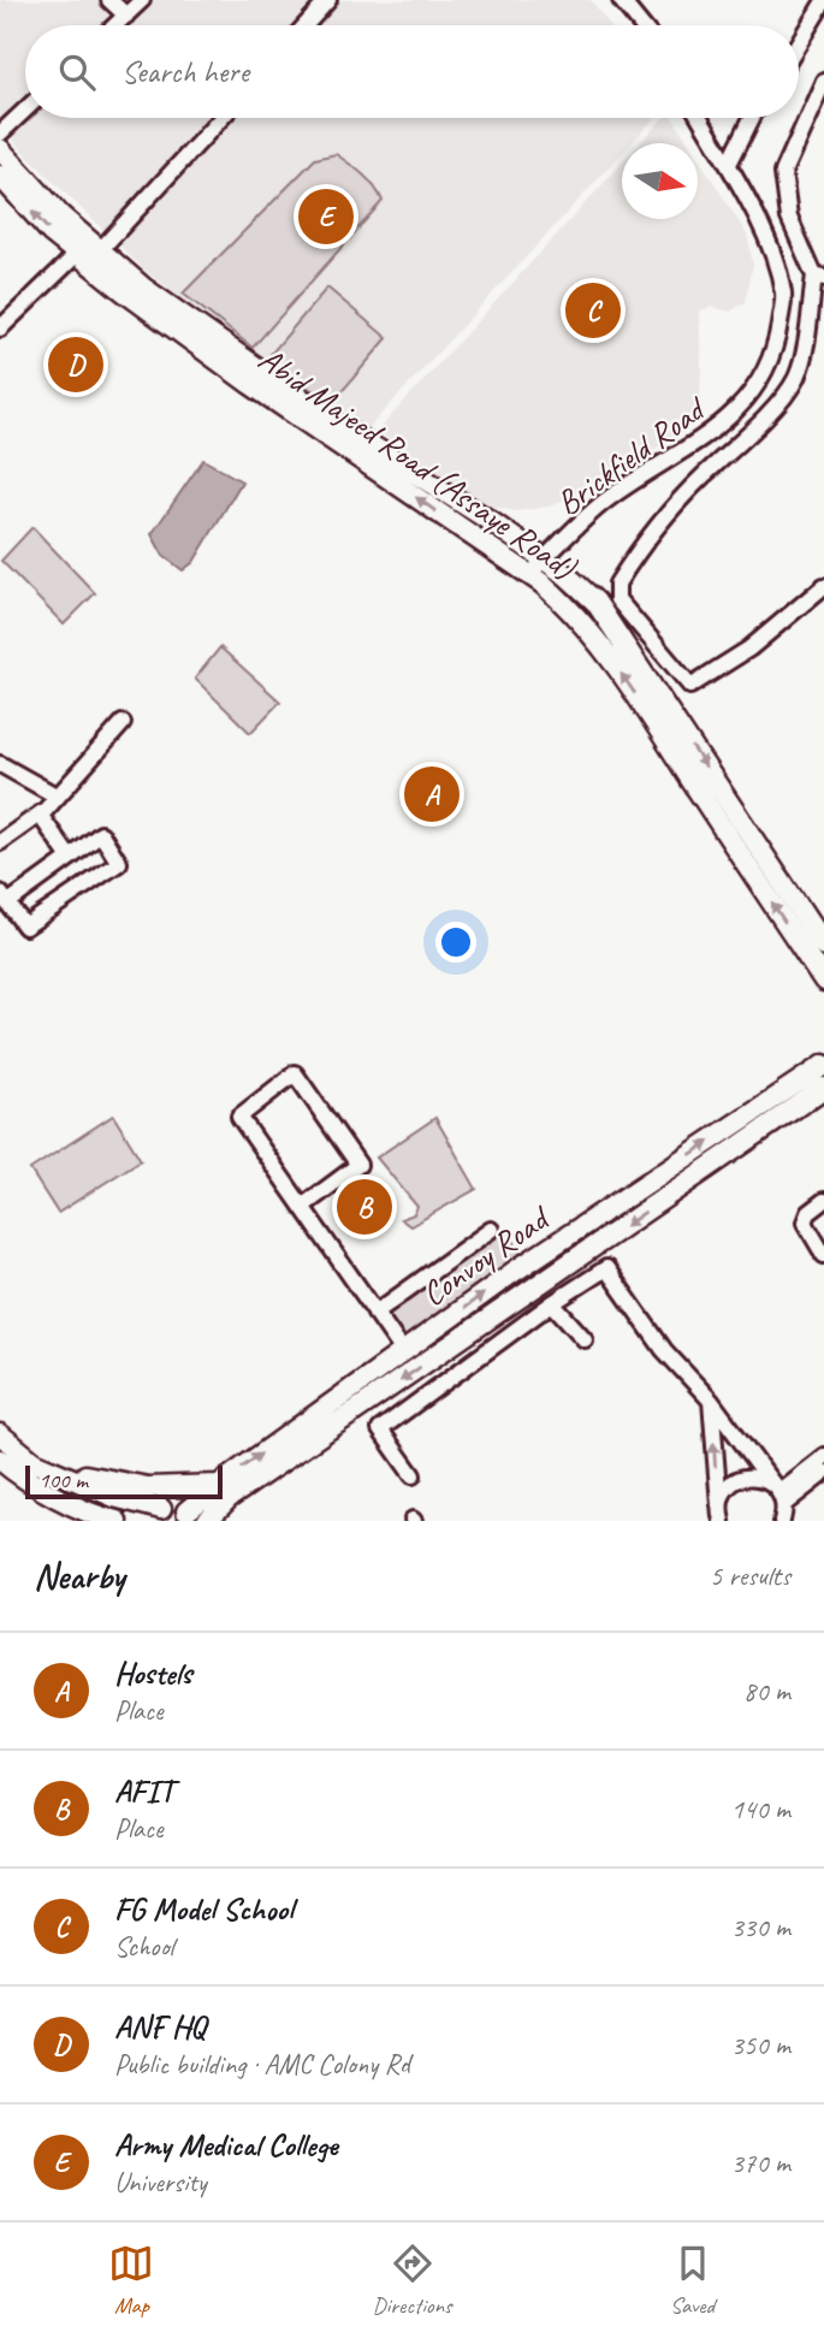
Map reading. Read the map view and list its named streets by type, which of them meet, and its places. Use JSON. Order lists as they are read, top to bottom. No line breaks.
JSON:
{"streets":{"main road":["Abid Majeed Road (Assaye Road)","Convoy Road"],"street":["Brickfield Road"]},"crossings":[["Brickfield Road","Abid Majeed Road (Assaye Road)"]],"scale_bar":"100 m","north":"right","page":{"search":"Search here","pins":["E","C","D","A","B"],"scale":"100 m","heading":["Nearby","5 results"],"list":[{"mark":"A","name":"Hostels","note":"Place","value":"80 m"},{"mark":"B","name":"AFIT","note":"Place","value":"140 m"},{"mark":"C","name":"FG Model School","note":"School","value":"330 m"},{"mark":"D","name":"ANF HQ","note":"Public building · AMC Colony Rd","value":"350 m"},{"mark":"E","name":"Army Medical College","note":"University","value":"370 m"}],"nav":["Map","Directions","Saved"]}}
